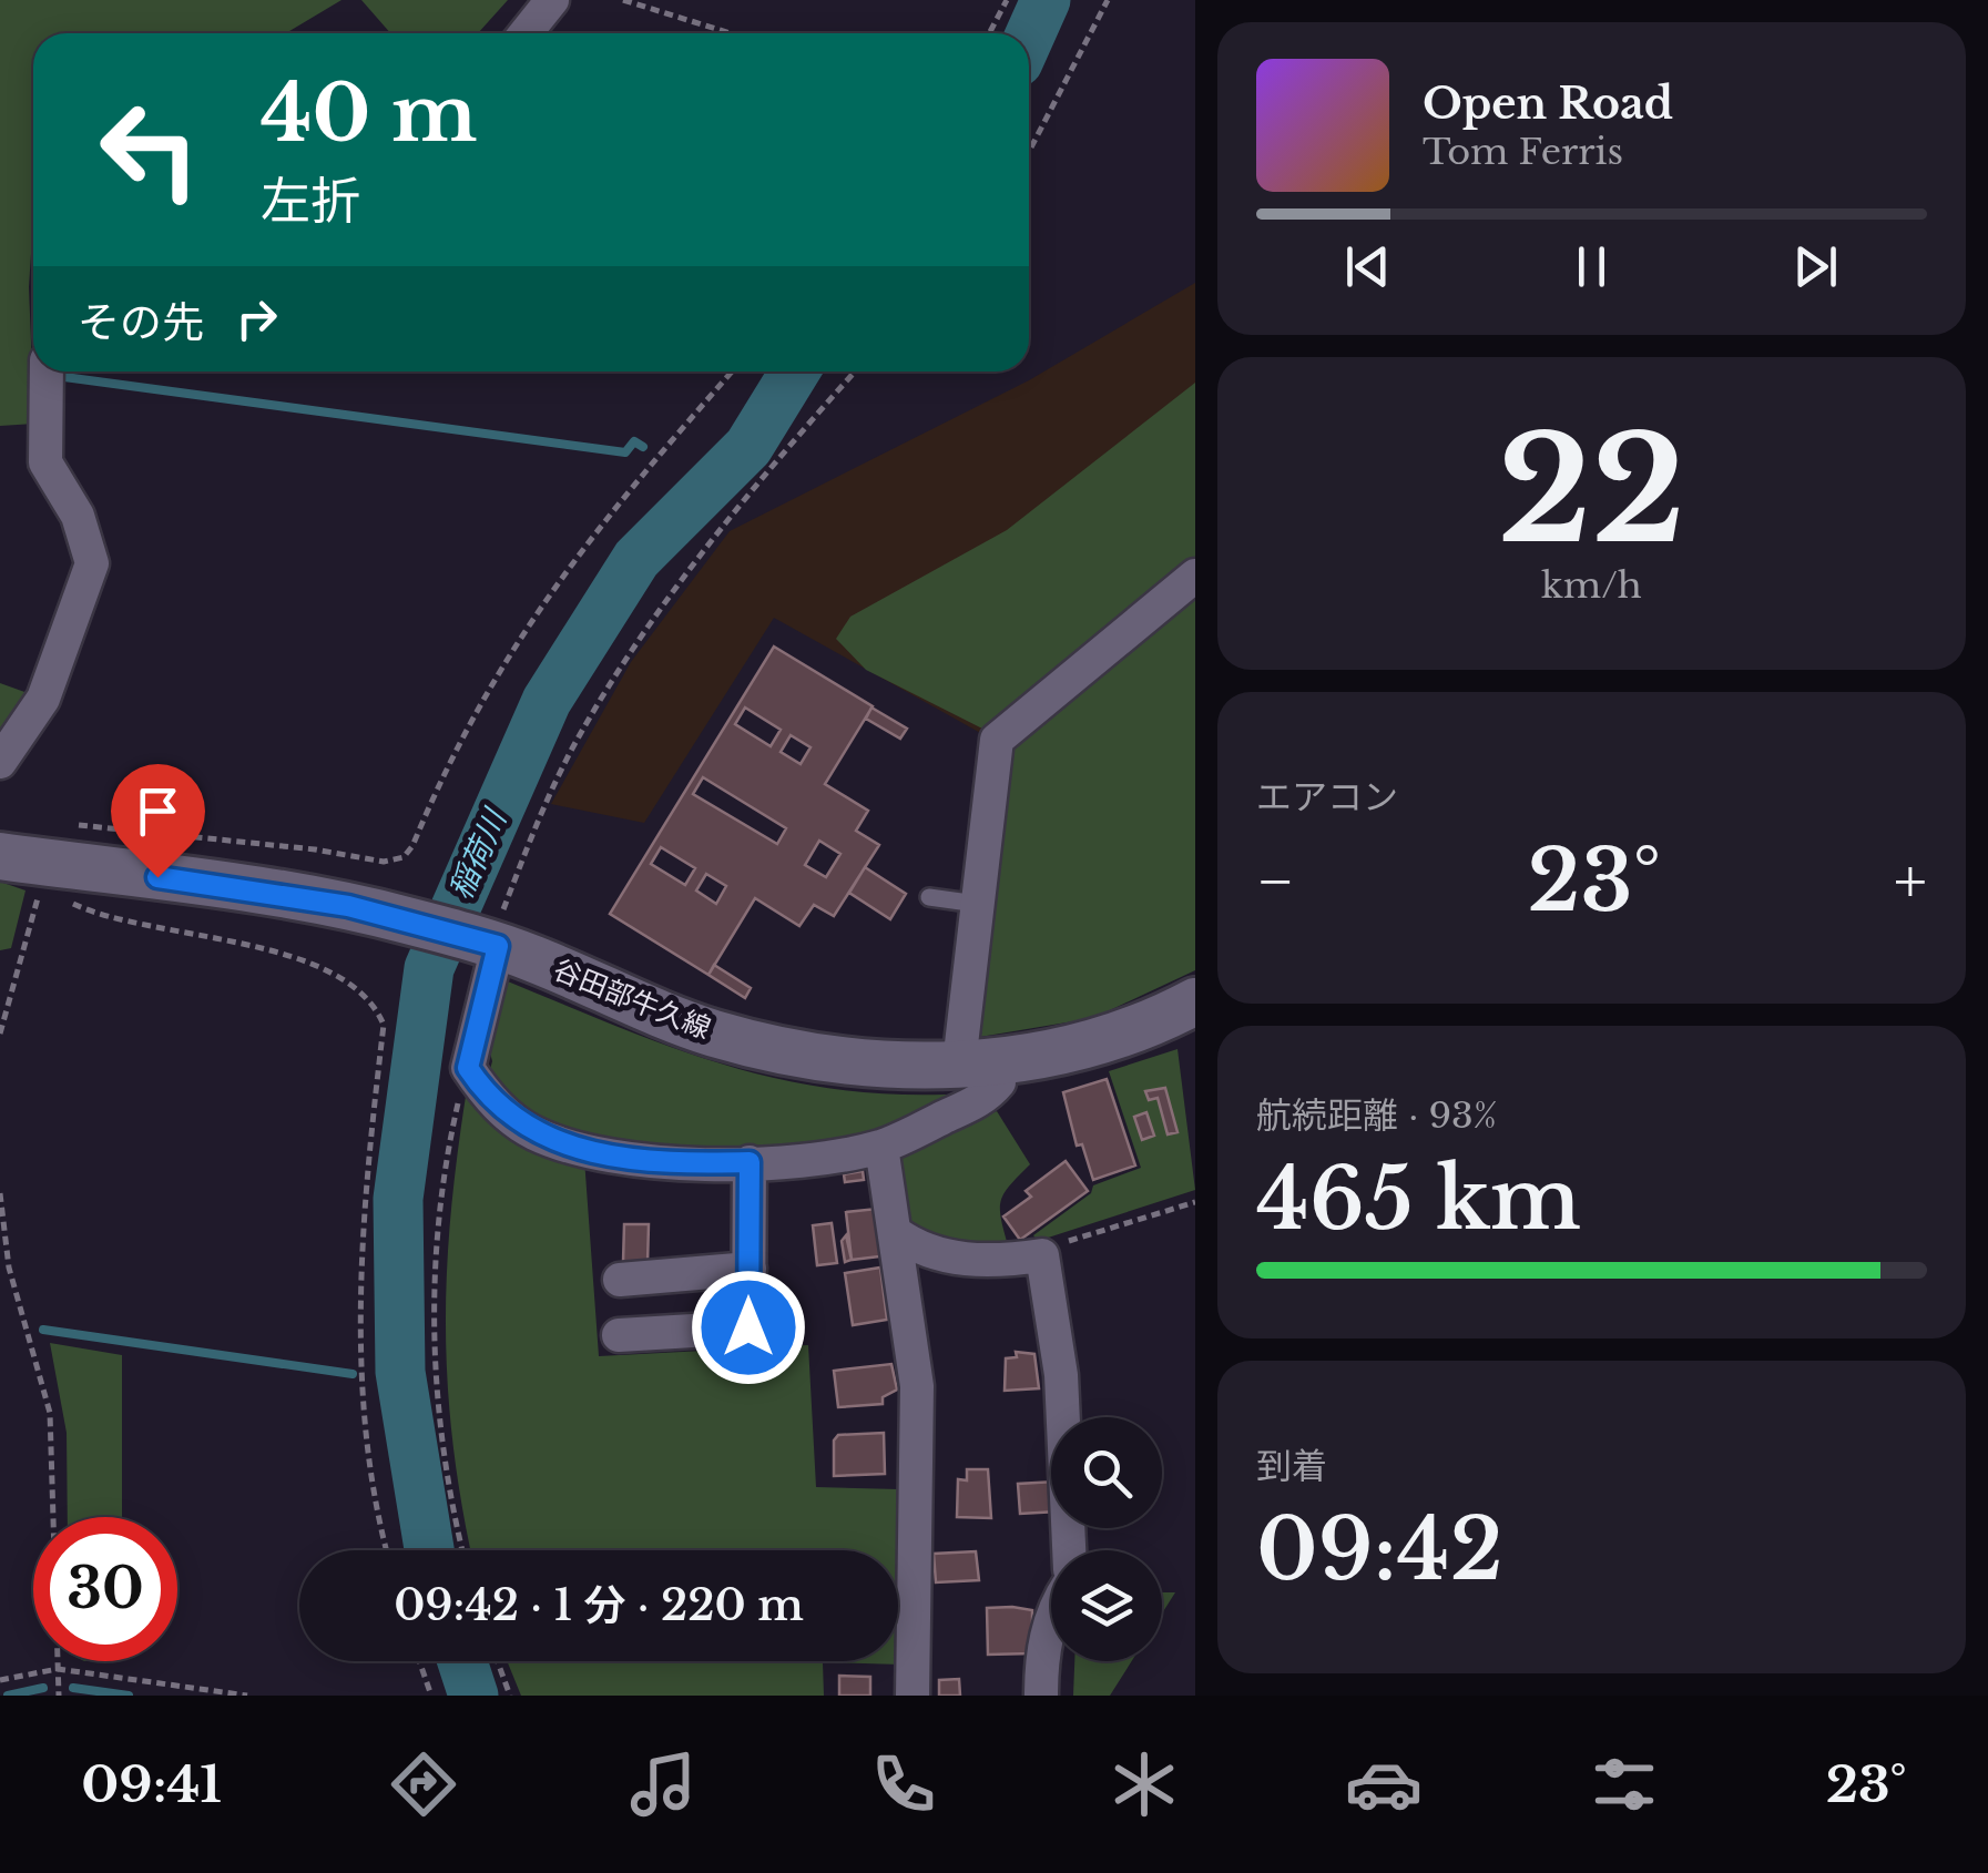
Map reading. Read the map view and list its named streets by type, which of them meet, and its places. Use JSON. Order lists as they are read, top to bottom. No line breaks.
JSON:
{"streets":{"main road":["谷田部牛久線"]},"water":["稲荷川"],"page":{"turn":["40 m","左折"],"song":["Open Road","Tom Ferris"],"then":"その先","tile":[["22","km/h"],"エアコン",["航続距離 · 93%","465 km"],["到着","09:42"]],"heat":["−","23°","+"],"limit":"30","trip":"09:42 · 1 分 · 220 m","tabs":["09:41","23°"]}}
